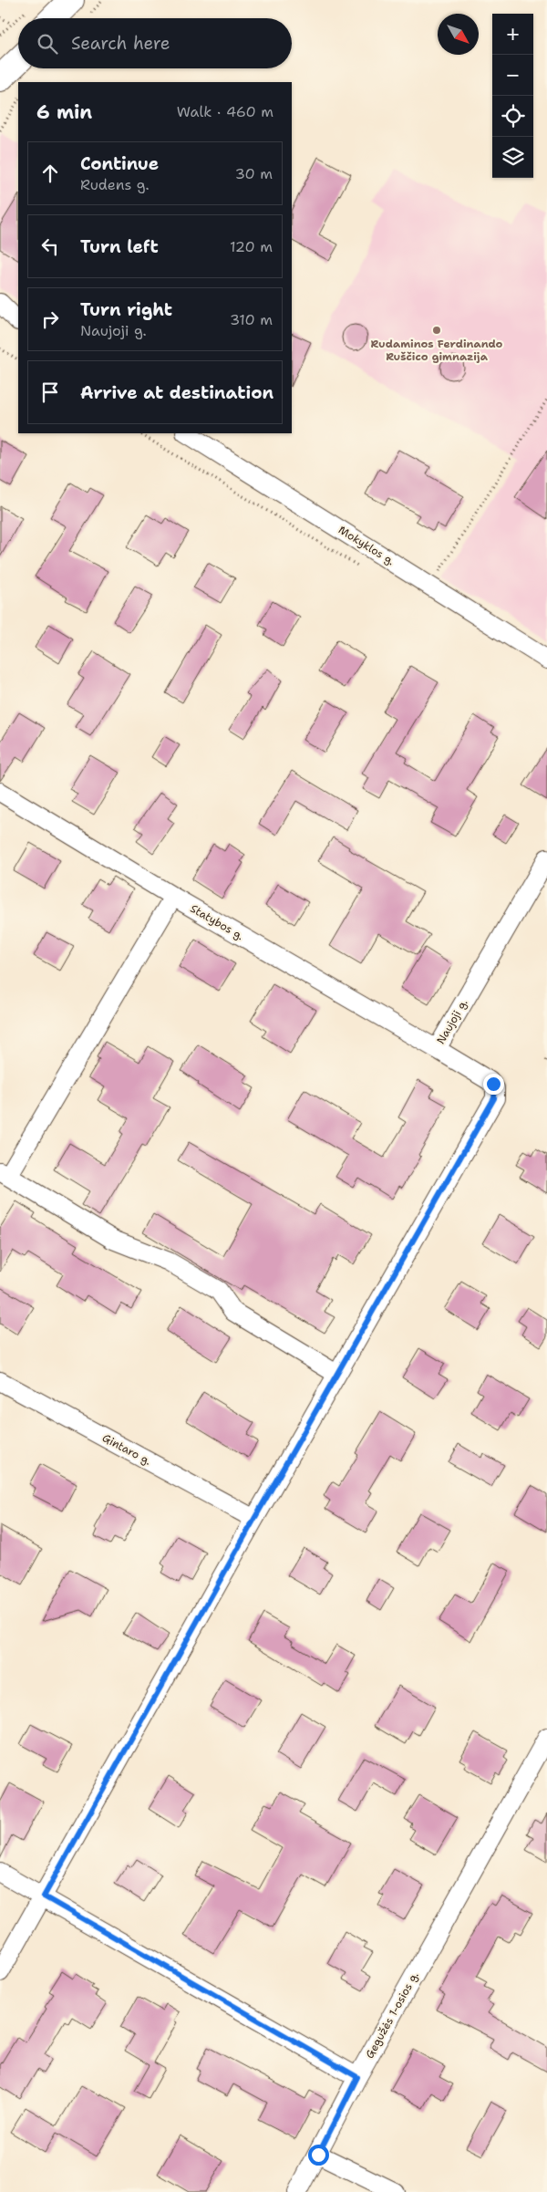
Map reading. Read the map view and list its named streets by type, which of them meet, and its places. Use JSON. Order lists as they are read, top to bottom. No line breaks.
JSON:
{"streets":{"street":["Mokyklos g.","Statybos g.","Naujoji g.","Gintaro g.","Gegužės 1-osios g."]},"crossings":[["Statybos g.","Naujoji g."],["Naujoji g.","Gintaro g."]],"places":["Rudaminos Ferdinando Ruščico gimnazija"],"north":"bottom right","page":{"map_buttons":["+","−"],"search":"Search here","heading":["6 min","Walk · 460 m"],"list":[["Continue","Rudens g.","30 m"],["Turn left","120 m"],["Turn right","Naujoji g.","310 m"],"Arrive at destination"]}}
